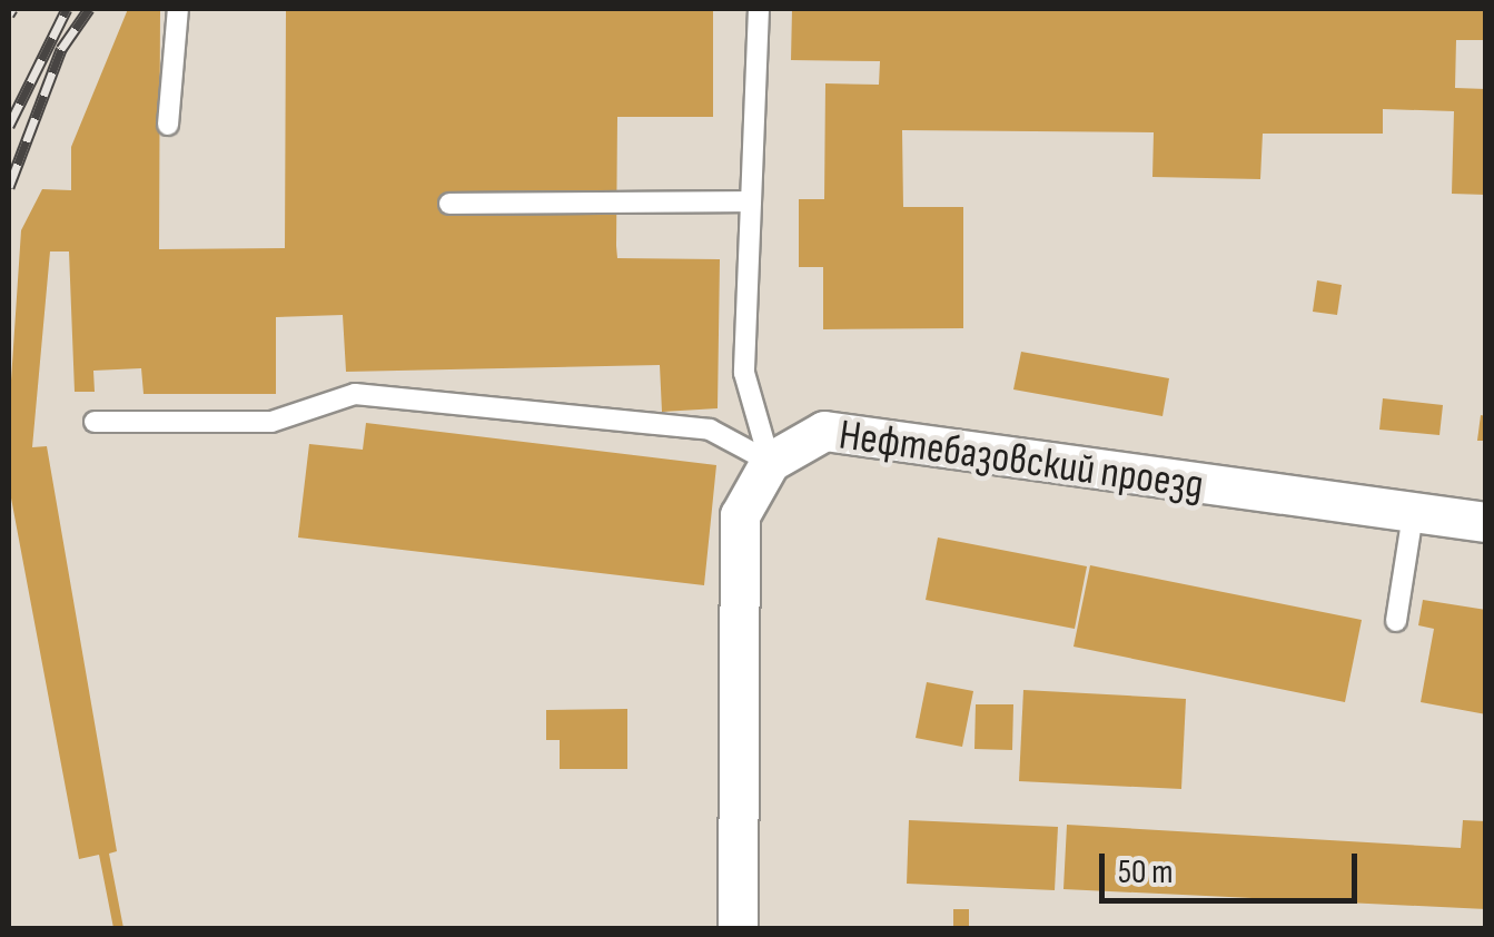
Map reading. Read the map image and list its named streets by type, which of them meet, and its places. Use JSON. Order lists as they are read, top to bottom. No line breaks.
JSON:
{"streets":{"street":["Нефтебазовский проезд"]},"scale_bar":"50 m"}
